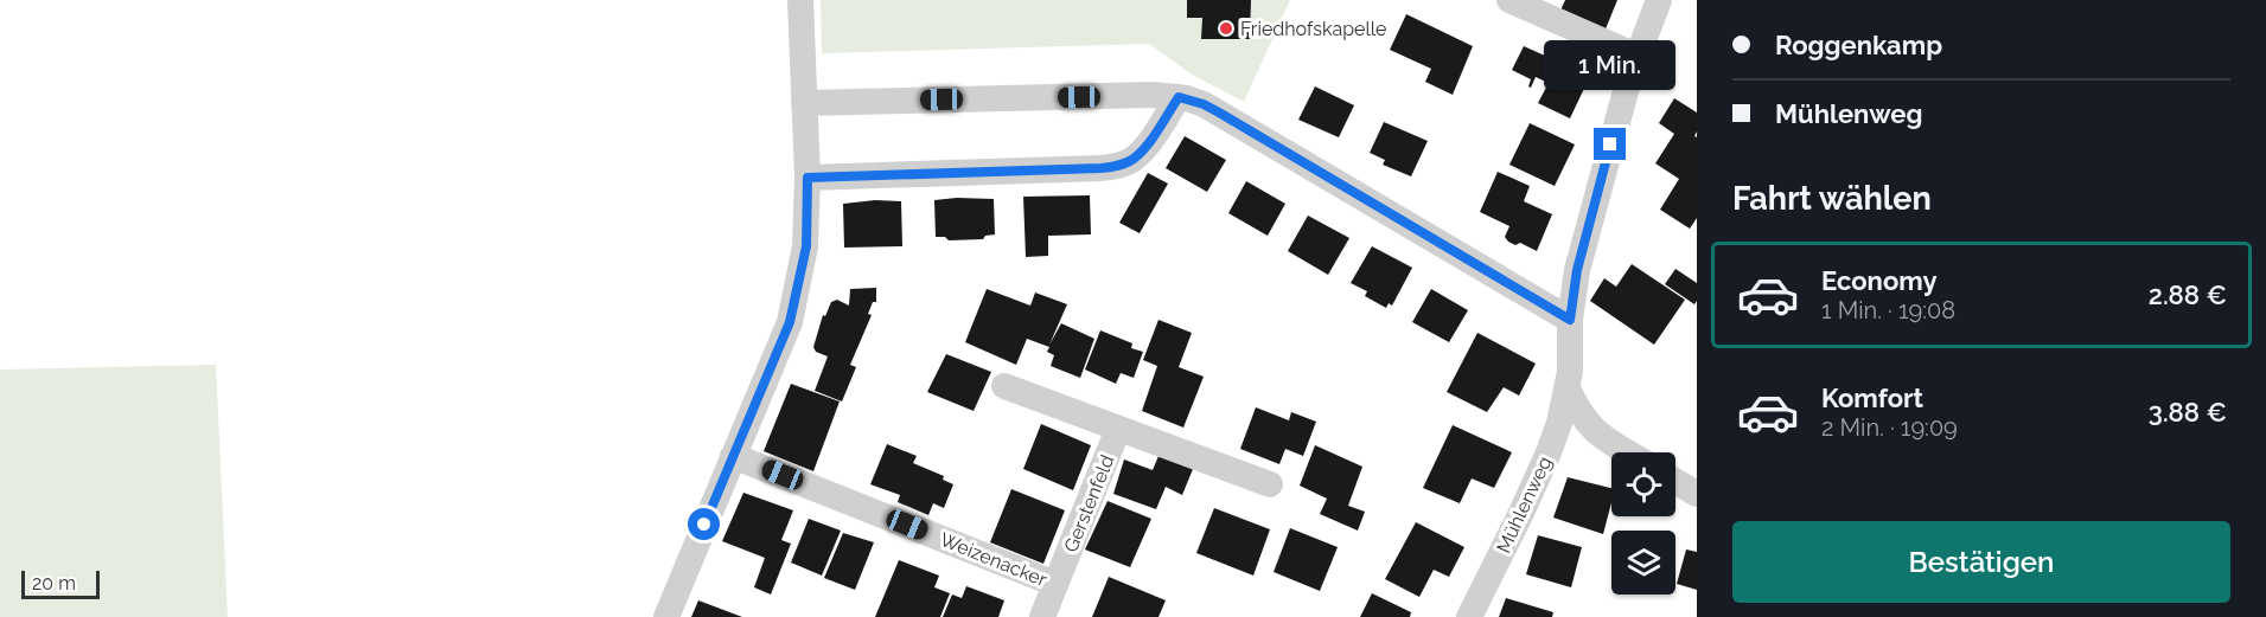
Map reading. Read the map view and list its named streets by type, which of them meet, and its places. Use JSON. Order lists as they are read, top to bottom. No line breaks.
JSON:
{"streets":{"street":["Gerstenfeld","Mühlenweg","Weizenacker"]},"crossings":[["Gerstenfeld","Weizenacker"]],"places":["Friedhofskapelle"],"scale_bar":"20 m","page":{"banner":["Roggenkamp","Mühlenweg"],"bubble":"1 Min.","heading":"Fahrt wählen","list":[{"name":"Economy","note":"1 Min. · 19:08","value":"2.88 €"},{"name":"Komfort","note":"2 Min. · 19:09","value":"3.88 €"}],"buttons":"Bestätigen","scale":"20 m"}}
